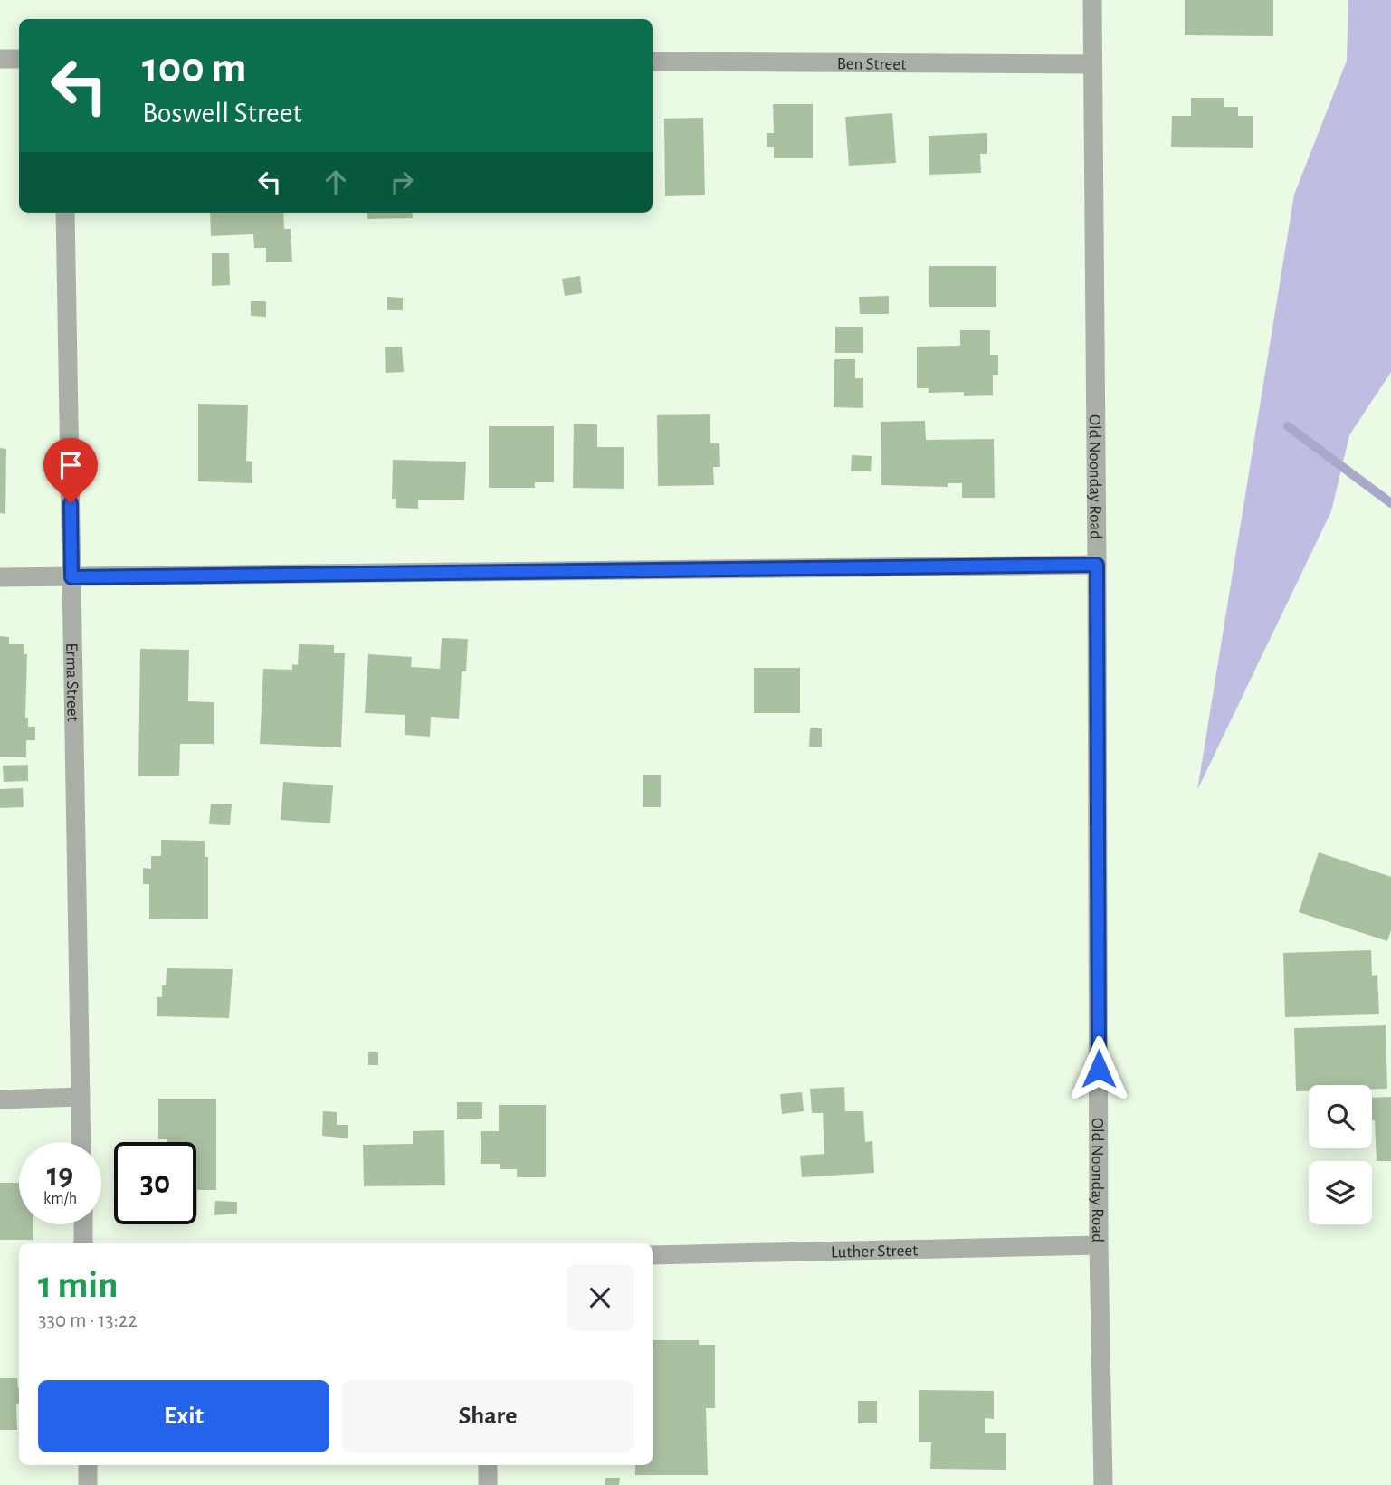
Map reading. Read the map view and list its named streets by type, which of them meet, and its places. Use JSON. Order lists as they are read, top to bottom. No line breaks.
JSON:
{"streets":{"street":["Ben Street","Old Noonday Road","Erma Street","Luther Street"]},"crossings":[["Ben Street","Old Noonday Road"],["Old Noonday Road","Luther Street"]],"page":{"turn":["100 m","Boswell Street"],"speed":"19 km/h","limit":"30","heading":["1 min","330 m · 13:22"],"buttons":["Exit","Share"]}}
